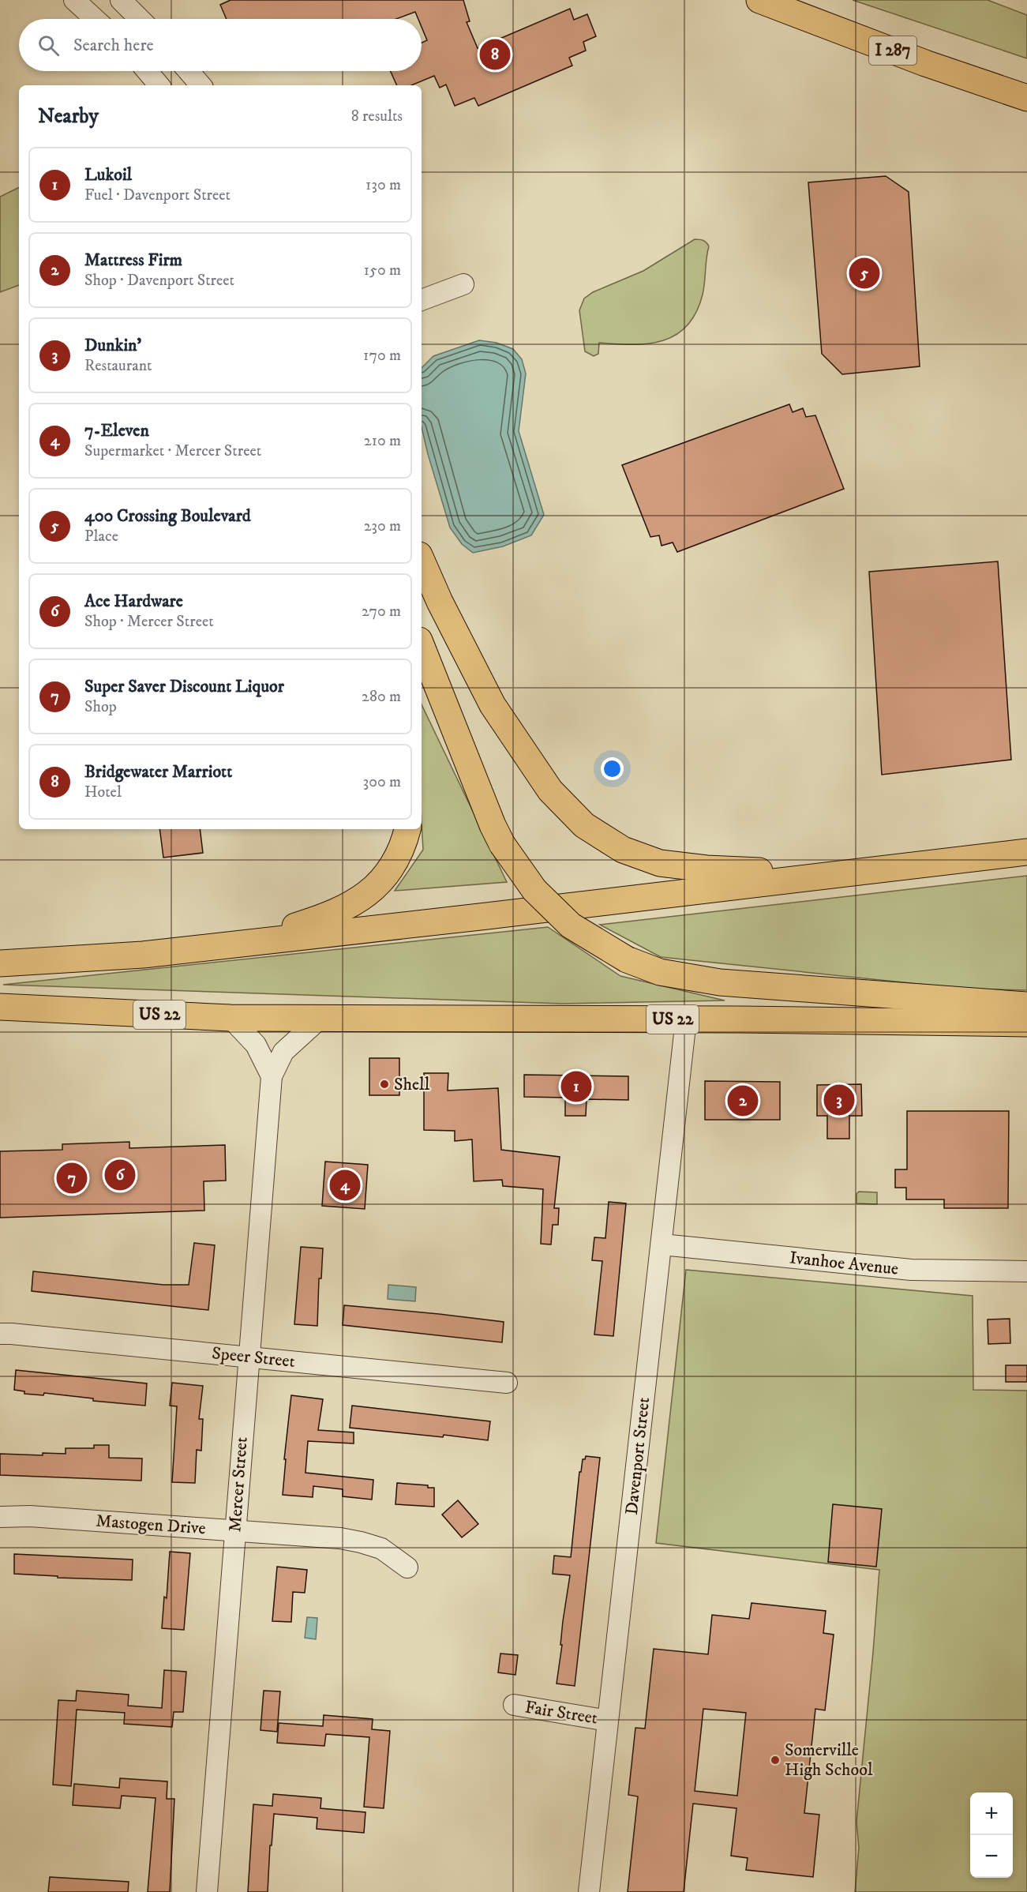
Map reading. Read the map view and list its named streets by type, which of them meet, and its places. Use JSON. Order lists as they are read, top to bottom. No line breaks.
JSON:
{"streets":{"highway":["I 287","US 22"],"street":["Ivanhoe Avenue","Speer Street","Davenport Street","Mercer Street","Mastogen Drive","Fair Street"]},"crossings":[["US 22","Davenport Street"],["US 22","Mercer Street"],["Ivanhoe Avenue","Davenport Street"],["Speer Street","Mercer Street"],["Davenport Street","Fair Street"],["Mercer Street","Mastogen Drive"]],"places":["Shell","Somerville High School"],"page":{"search":"Search here","pins":["8","5","1","3","2","6","7","4"],"heading":["Nearby","8 results"],"list":[{"mark":"1","name":"Lukoil","note":"Fuel · Davenport Street","value":"130 m"},{"mark":"2","name":"Mattress Firm","note":"Shop · Davenport Street","value":"150 m"},{"mark":"3","name":"Dunkin'","note":"Restaurant","value":"170 m"},{"mark":"4","name":"7-Eleven","note":"Supermarket · Mercer Street","value":"210 m"},{"mark":"5","name":"400 Crossing Boulevard","note":"Place","value":"230 m"},{"mark":"6","name":"Ace Hardware","note":"Shop · Mercer Street","value":"270 m"},{"mark":"7","name":"Super Saver Discount Liquor","note":"Shop","value":"280 m"},{"mark":"8","name":"Bridgewater Marriott","note":"Hotel","value":"300 m"}],"map_buttons":["+","−"]}}
